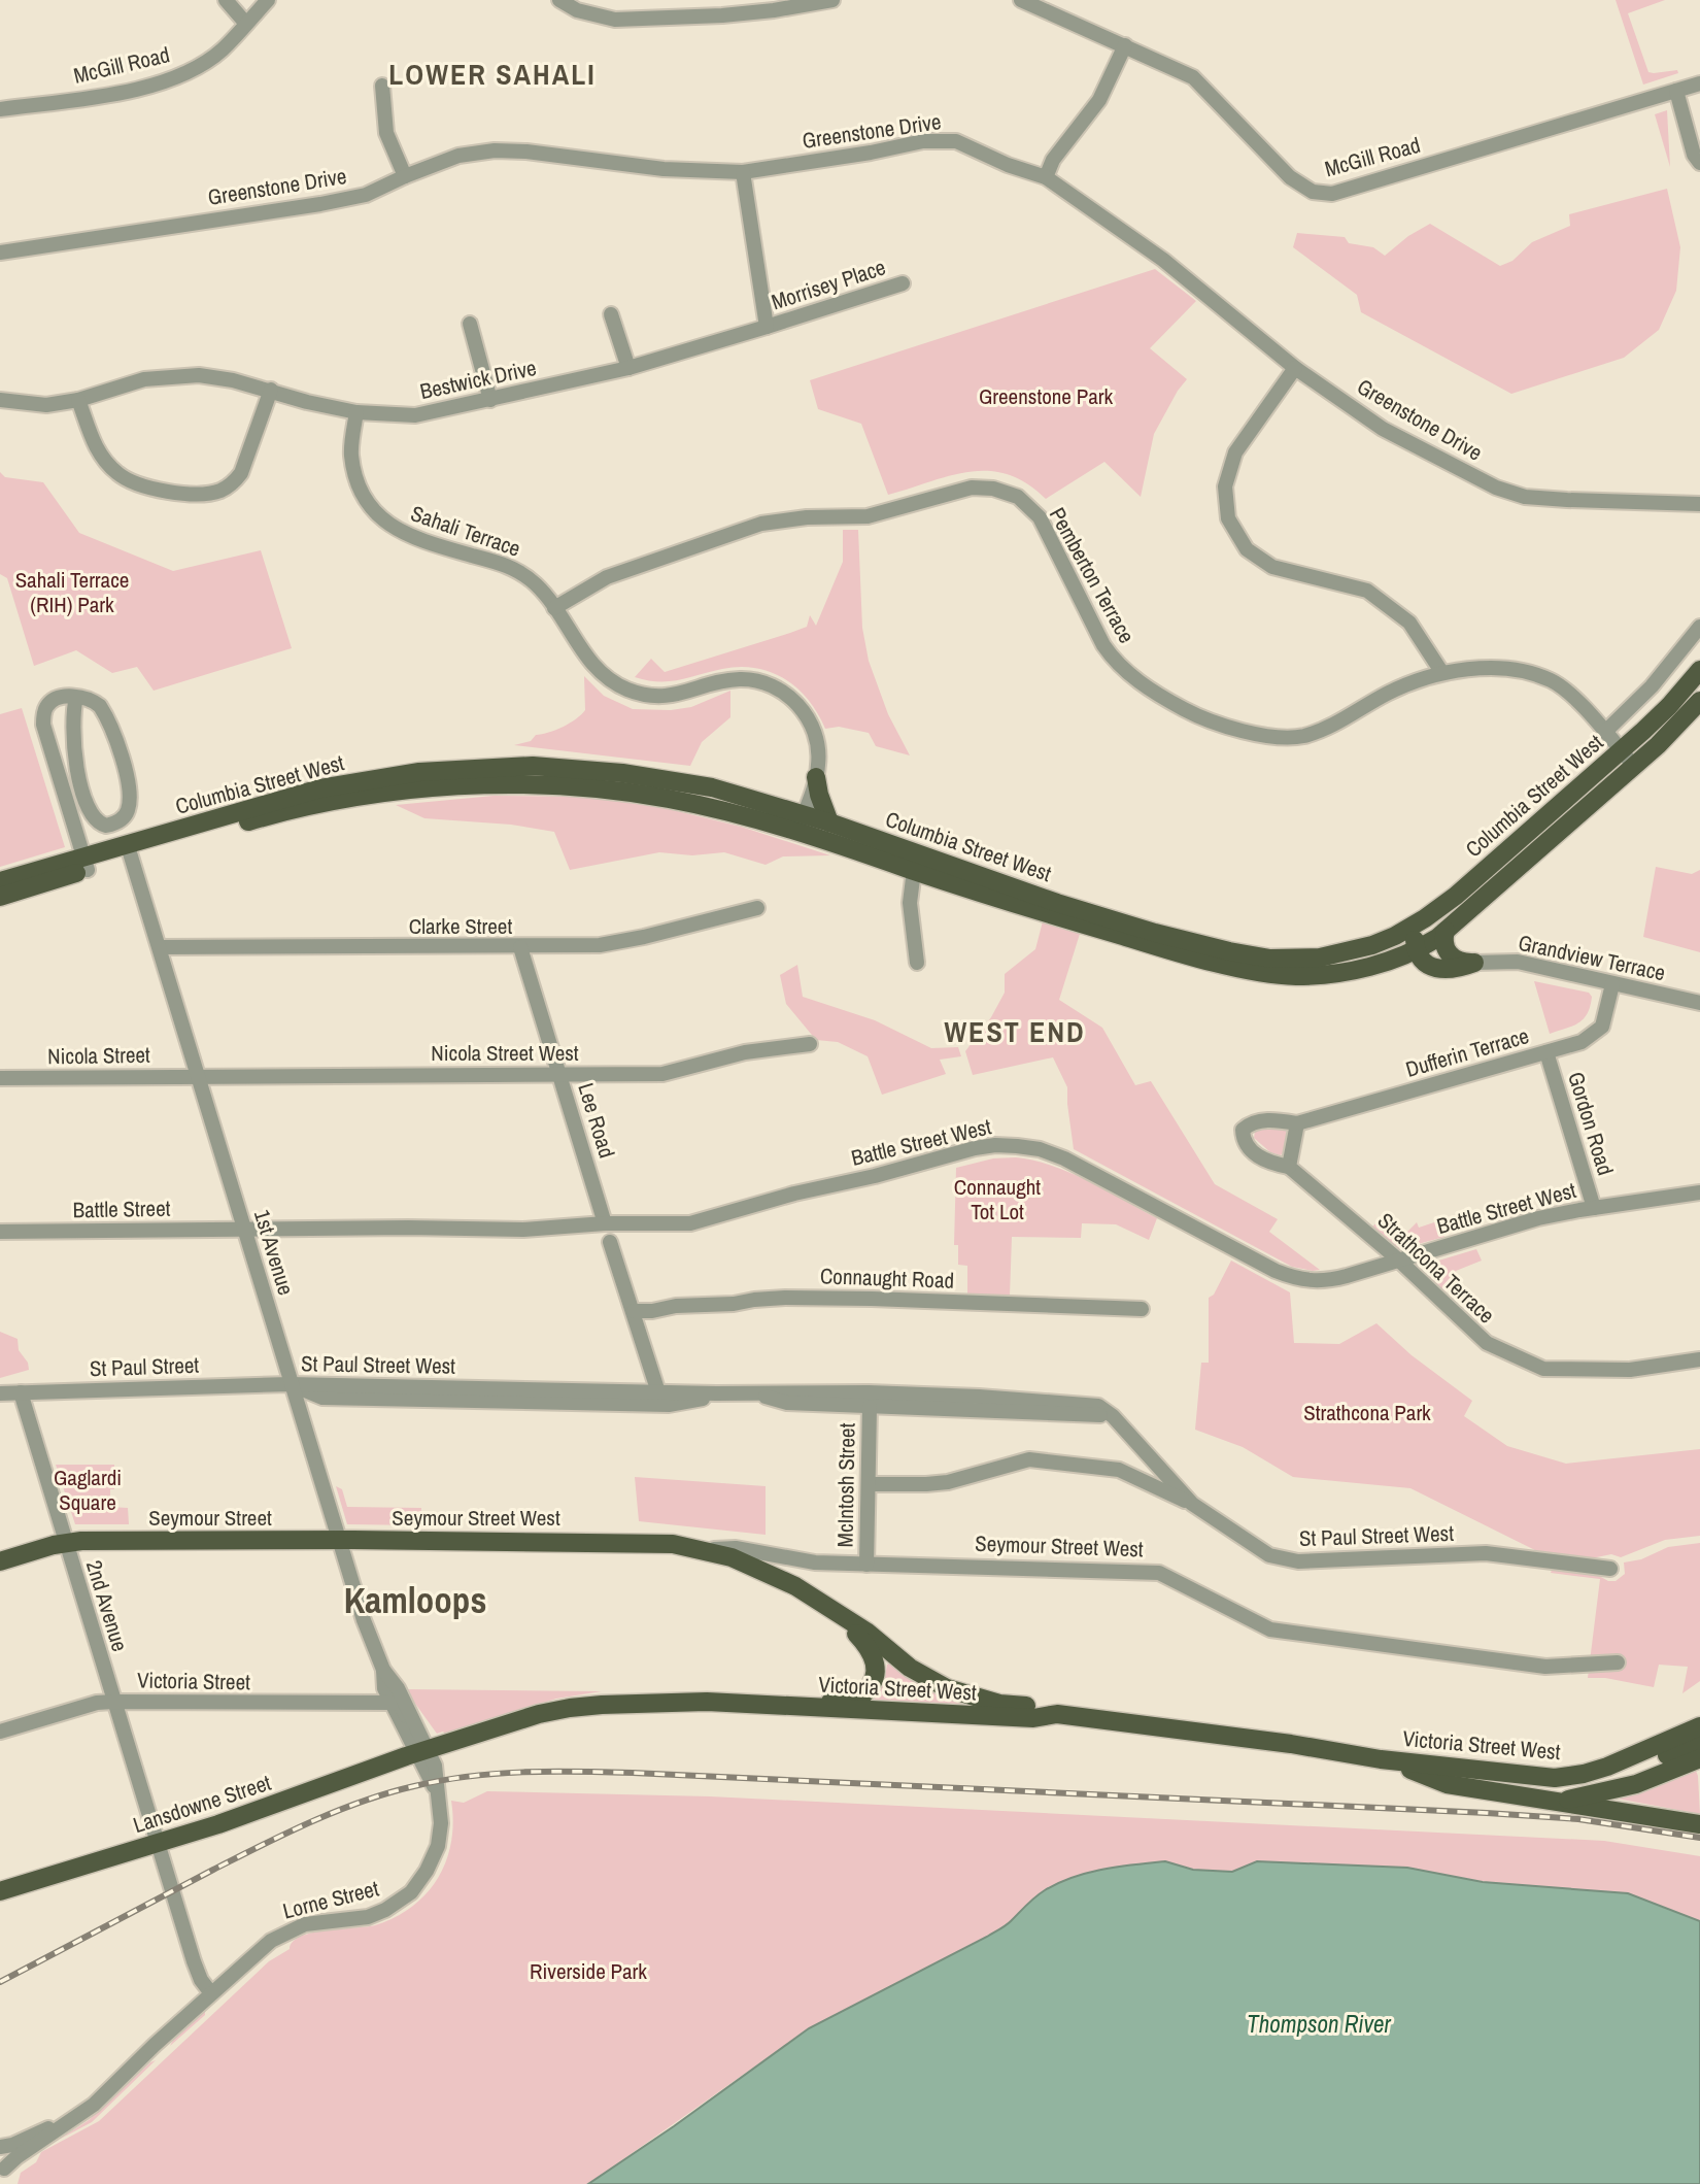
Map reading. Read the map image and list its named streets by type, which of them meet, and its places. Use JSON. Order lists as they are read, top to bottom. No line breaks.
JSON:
{"streets":{"main road":["Columbia Street West","Seymour Street","Seymour Street West","Victoria Street West","Lansdowne Street"],"street":["McGill Road","Greenstone Drive","Morrisey Place","Bestwick Drive","Sahali Terrace","Pemberton Terrace","Clarke Street","Grandview Terrace","Nicola Street West","Dufferin Terrace","Nicola Street","Lee Road","Gordon Road","Battle Street West","Battle Street","1st Avenue","Strathcona Terrace","Connaught Road","St Paul Street West","St Paul Street","McIntosh Street","2nd Avenue","Victoria Street","Lorne Street"]},"crossings":[["Morrisey Place","Bestwick Drive"],["Bestwick Drive","Sahali Terrace"],["Sahali Terrace","Pemberton Terrace"],["Sahali Terrace","Columbia Street West"],["Pemberton Terrace","Columbia Street West"],["Columbia Street West","1st Avenue"],["Clarke Street","Lee Road"],["Clarke Street","1st Avenue"],["Grandview Terrace","Dufferin Terrace"],["Nicola Street West","Nicola Street"],["Nicola Street West","Lee Road"],["Nicola Street West","1st Avenue"],["Dufferin Terrace","Gordon Road"],["Dufferin Terrace","Strathcona Terrace"],["Nicola Street","1st Avenue"],["Lee Road","Battle Street West"],["Gordon Road","Battle Street West"],["Battle Street West","Battle Street"],["Battle Street West","1st Avenue"],["Battle Street West","Strathcona Terrace"],["Battle Street","1st Avenue"],["1st Avenue","St Paul Street West"],["1st Avenue","St Paul Street"],["1st Avenue","Seymour Street"],["1st Avenue","Seymour Street West"],["1st Avenue","Victoria Street"],["1st Avenue","Victoria Street West"],["1st Avenue","Lansdowne Street"],["1st Avenue","Lorne Street"],["St Paul Street West","St Paul Street"],["St Paul Street West","McIntosh Street"],["St Paul Street","2nd Avenue"],["McIntosh Street","Seymour Street West"],["Seymour Street","Seymour Street West"],["Seymour Street","2nd Avenue"],["Seymour Street West","Victoria Street West"],["2nd Avenue","Victoria Street"],["2nd Avenue","Lansdowne Street"],["2nd Avenue","Lorne Street"],["Victoria Street West","Lansdowne Street"],["Victoria Street West","Lorne Street"],["Lansdowne Street","Lorne Street"]],"districts":["LOWER SAHALI","WEST END","Kamloops"],"water":["Thompson River"],"parks":["Greenstone Park","Sahali Terrace (RIH) Park","Connaught Tot Lot","Strathcona Park","Gaglardi Square","Riverside Park"]}
